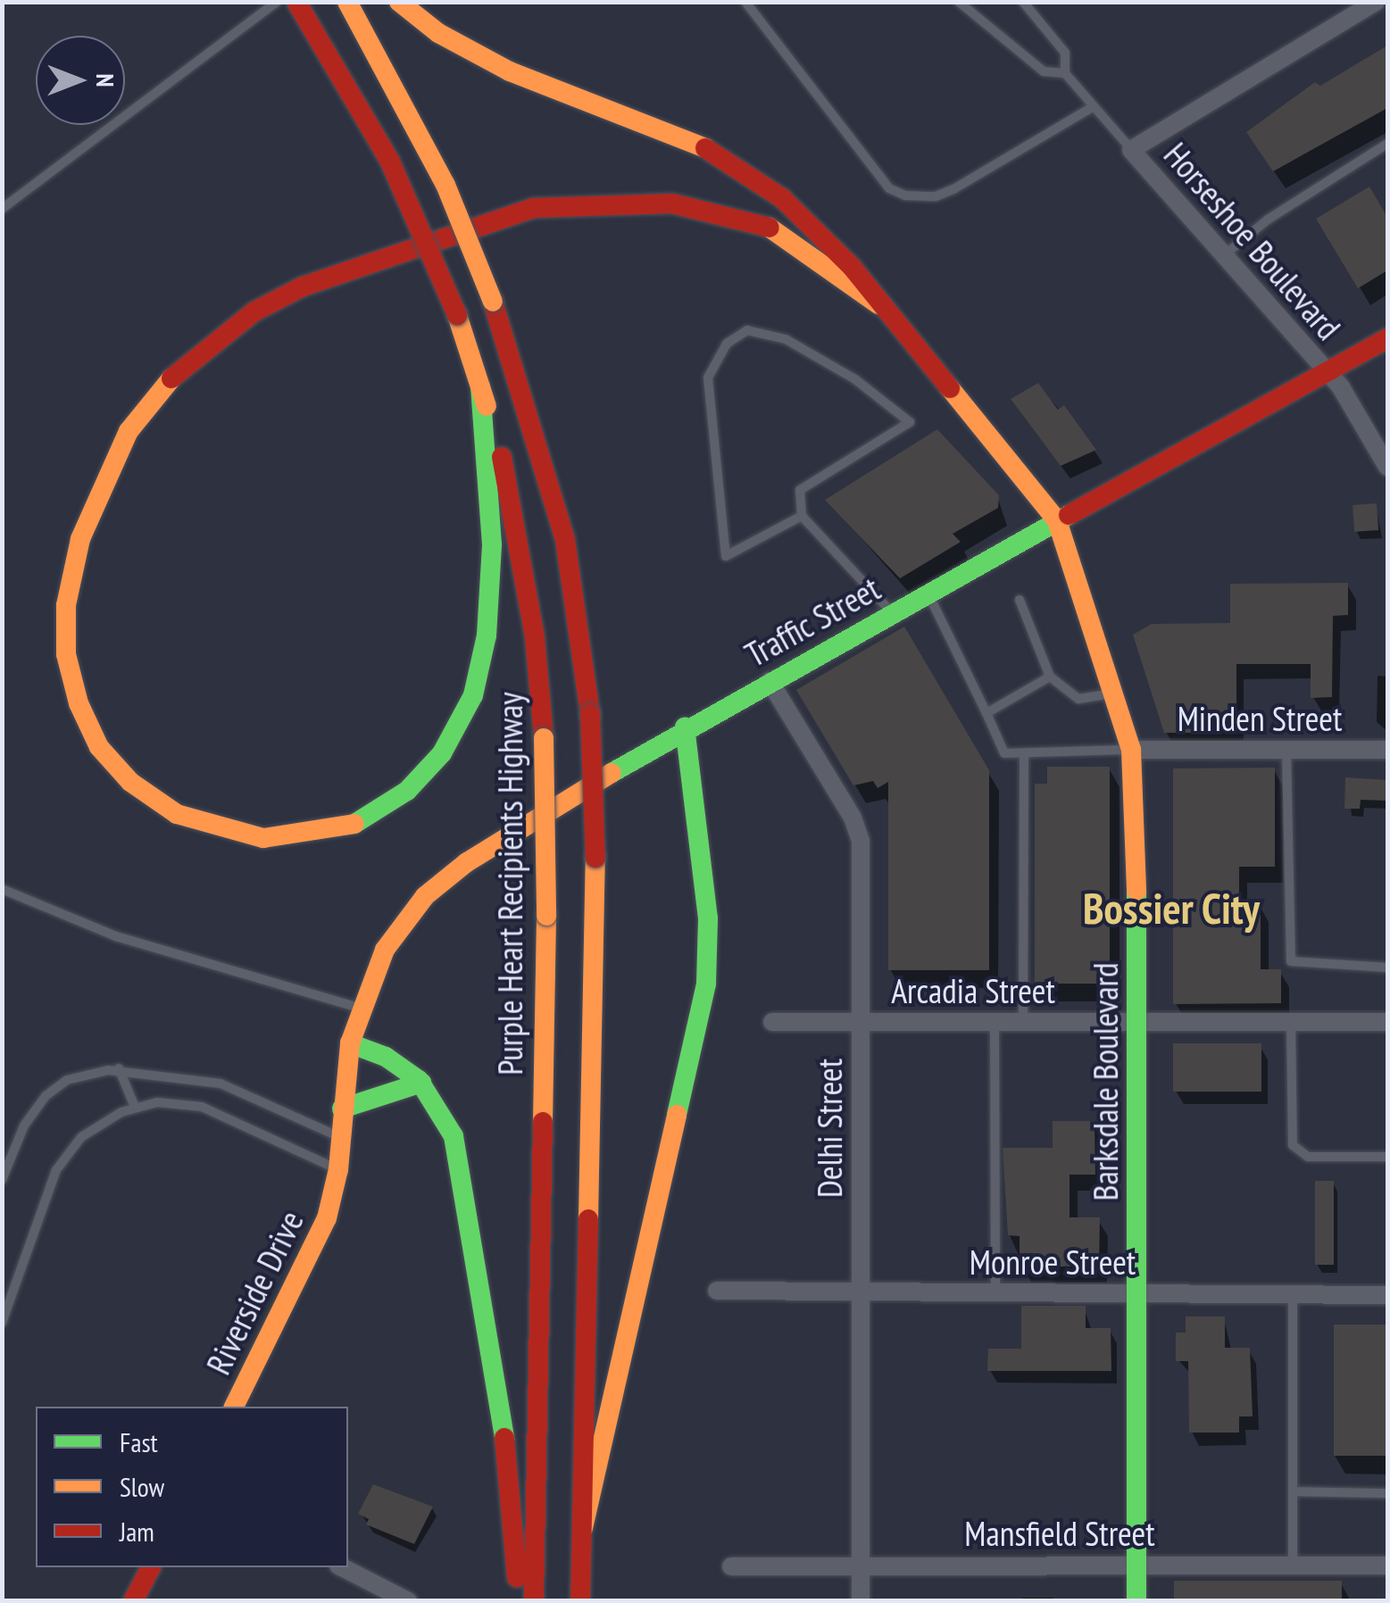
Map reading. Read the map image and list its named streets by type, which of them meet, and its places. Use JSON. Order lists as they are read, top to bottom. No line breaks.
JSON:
{"streets":{"main road":["Traffic Street","Purple Heart Recipients Highway","Barksdale Boulevard","Riverside Drive"],"street":["Horseshoe Boulevard","Minden Street","Arcadia Street","Delhi Street","Monroe Street","Mansfield Street"]},"crossings":[["Horseshoe Boulevard","Traffic Street"],["Traffic Street","Barksdale Boulevard"],["Traffic Street","Delhi Street"],["Traffic Street","Riverside Drive"],["Minden Street","Barksdale Boulevard"],["Arcadia Street","Barksdale Boulevard"],["Arcadia Street","Delhi Street"],["Barksdale Boulevard","Monroe Street"],["Barksdale Boulevard","Mansfield Street"],["Delhi Street","Monroe Street"],["Delhi Street","Mansfield Street"]],"districts":["Bossier City"],"legend":["Fast","Slow","Jam"],"north":"right"}
